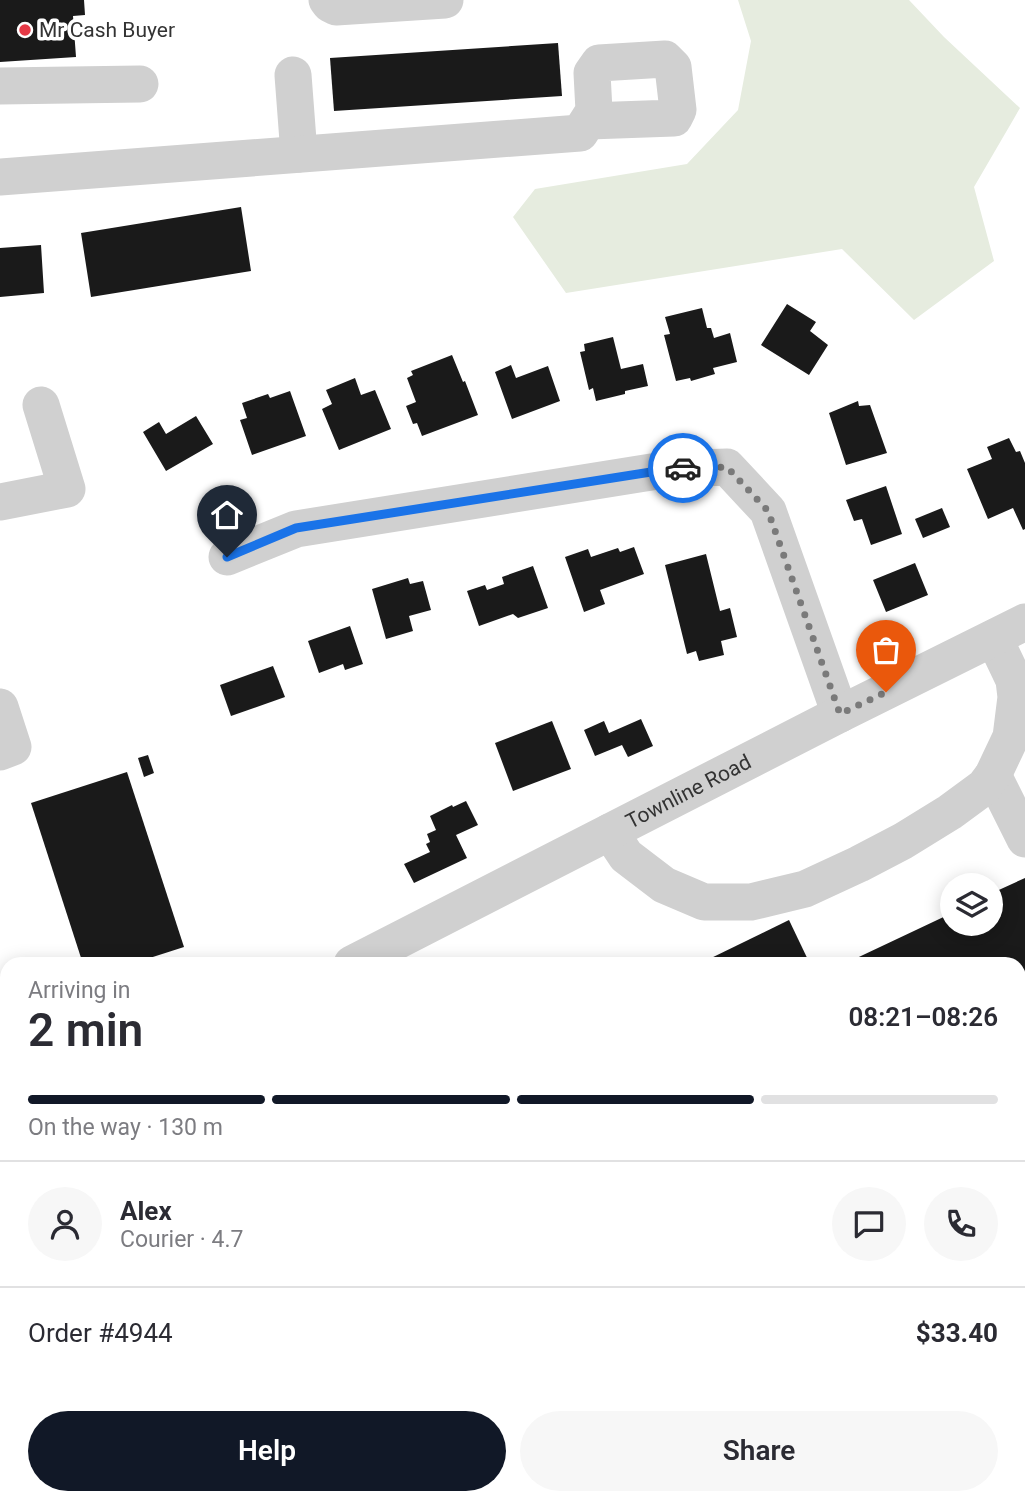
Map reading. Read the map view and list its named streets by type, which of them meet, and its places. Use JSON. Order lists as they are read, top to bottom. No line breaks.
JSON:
{"streets":{"street":["Townline Road"]},"places":["Mr Cash Buyer"],"page":{"heading":["2 min","Arriving in","08:21–08:26"],"panel":["Alex","Courier · 4.7","Order #4944","$33.40"],"bar":"On the way · 130 m","buttons":["Help","Share"]}}
